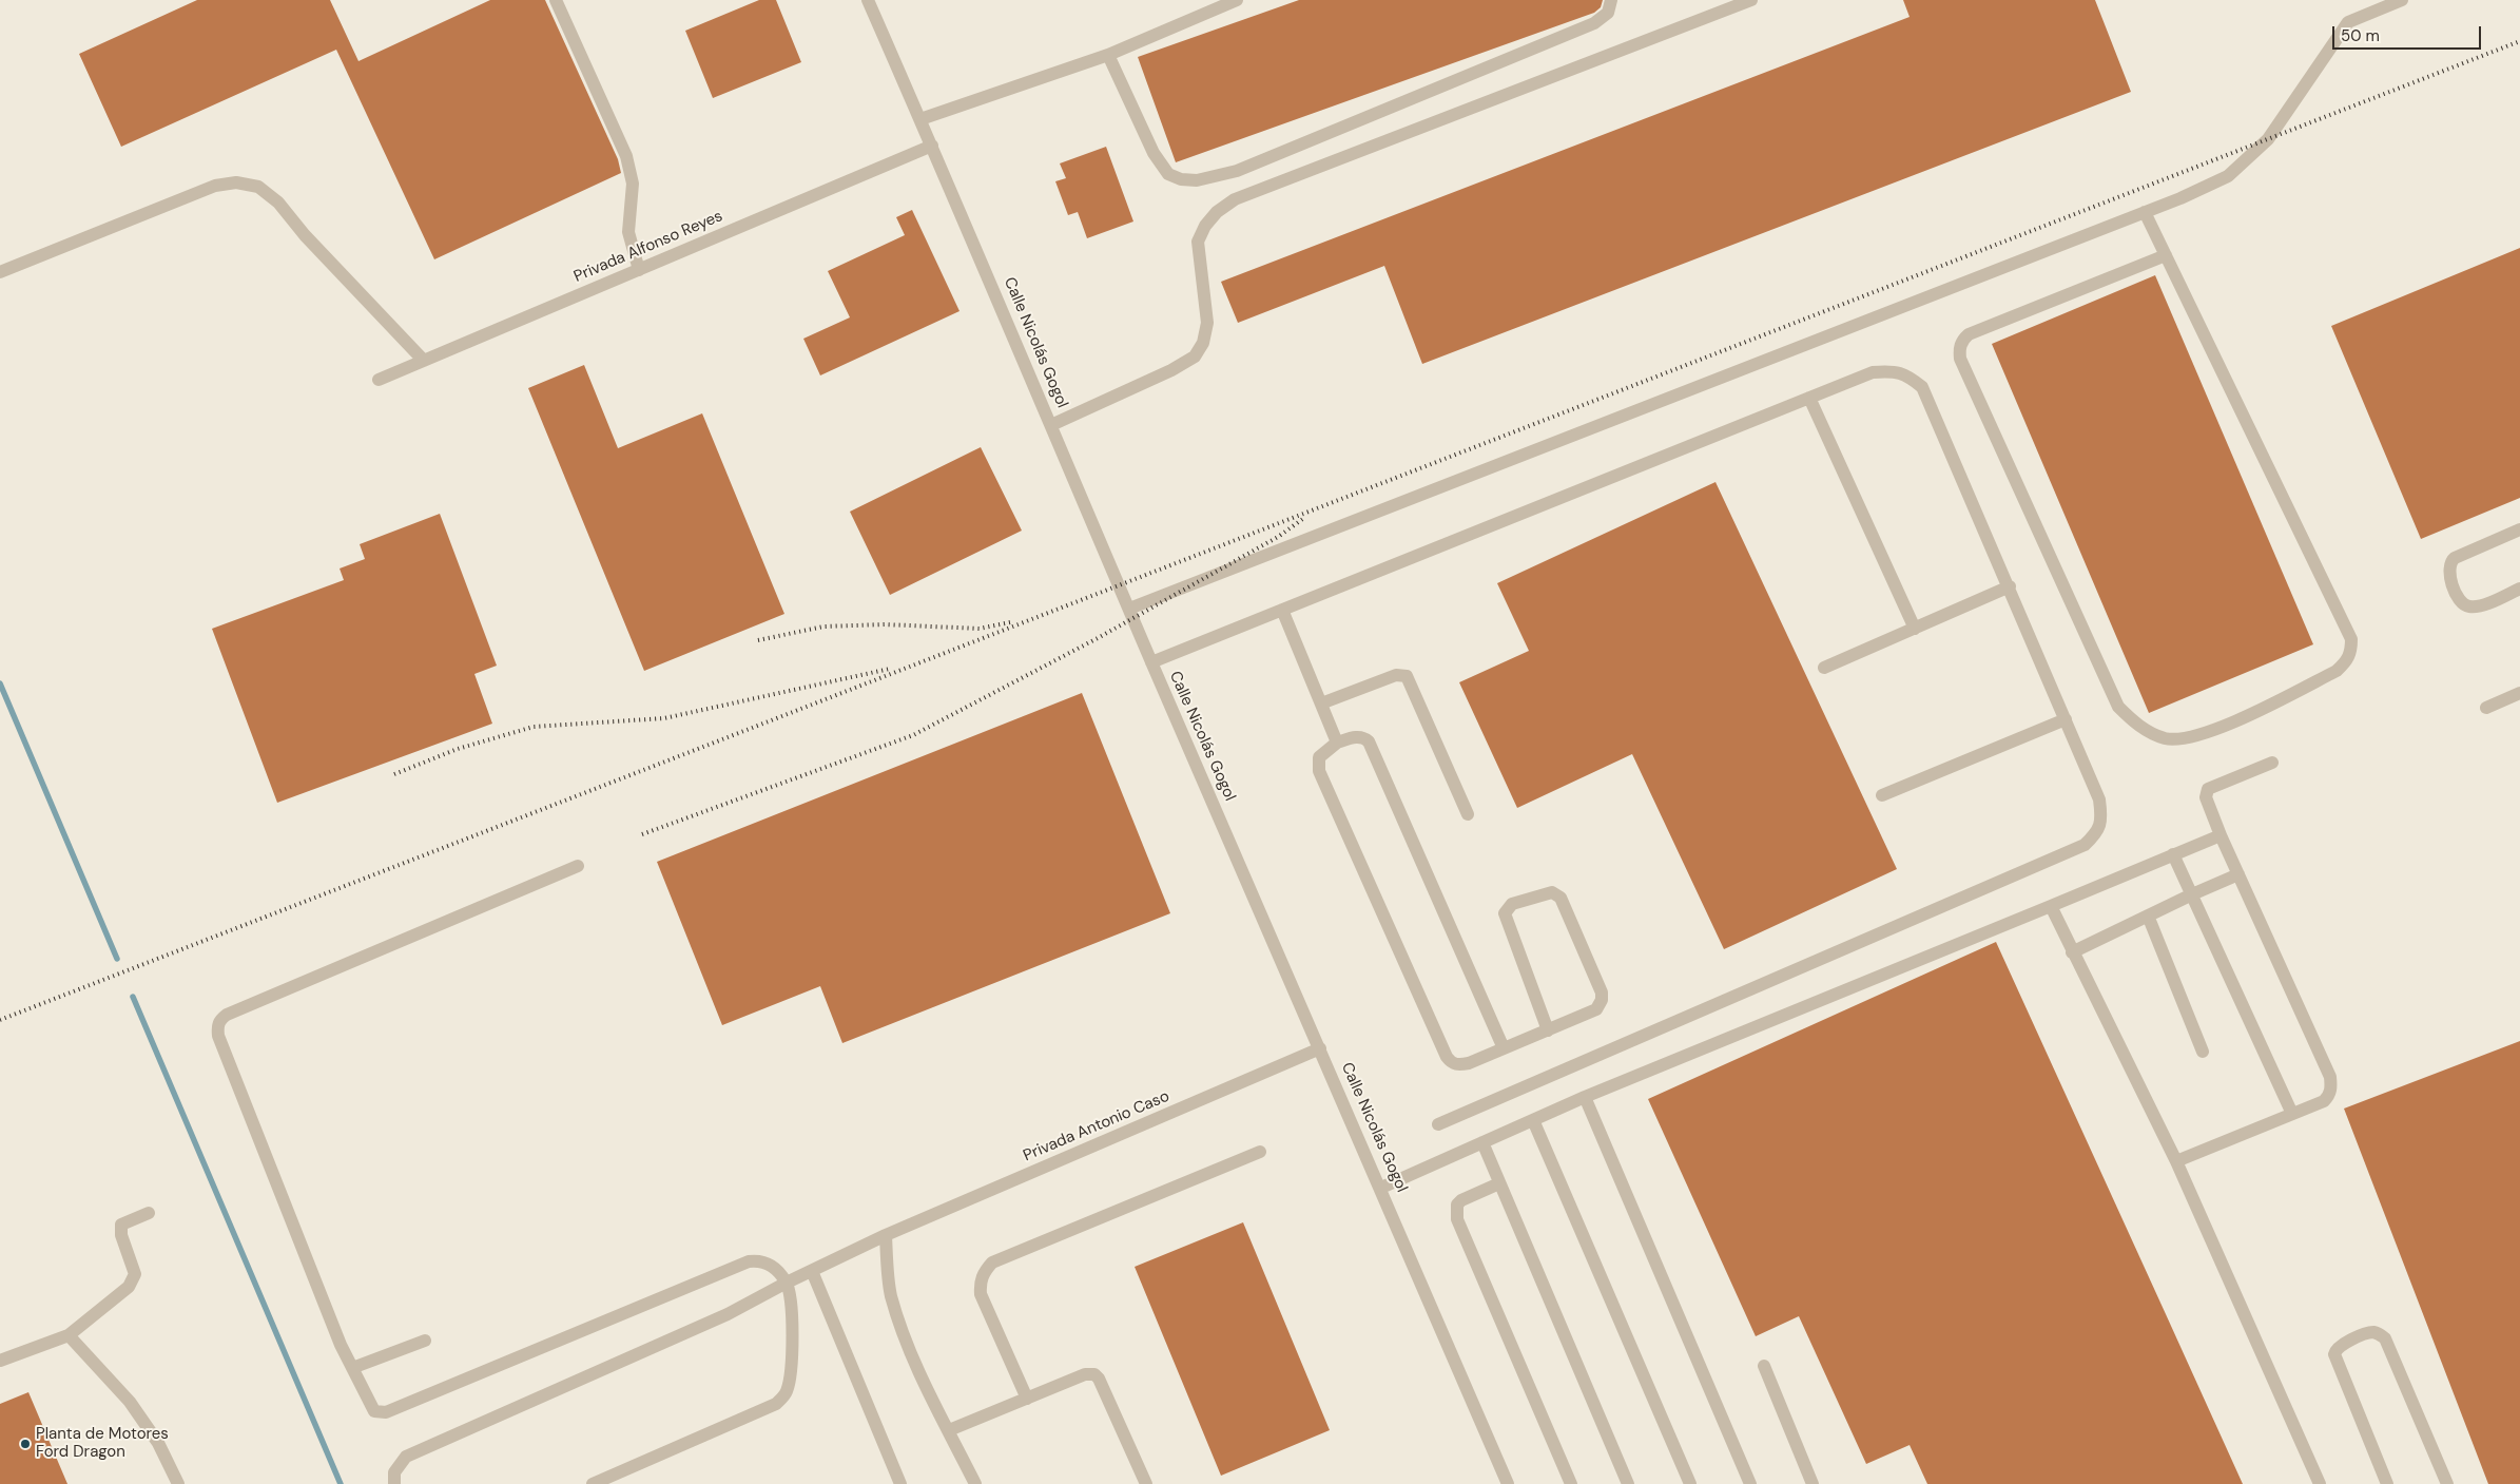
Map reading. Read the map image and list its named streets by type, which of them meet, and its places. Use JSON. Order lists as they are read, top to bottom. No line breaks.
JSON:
{"streets":{"street":["Privada Alfonso Reyes","Calle Nicolás Gogol","Privada Antonio Caso"]},"crossings":[["Privada Alfonso Reyes","Calle Nicolás Gogol"],["Calle Nicolás Gogol","Privada Antonio Caso"]],"places":["Planta de Motores Ford Dragon"],"scale_bar":"50 m"}
